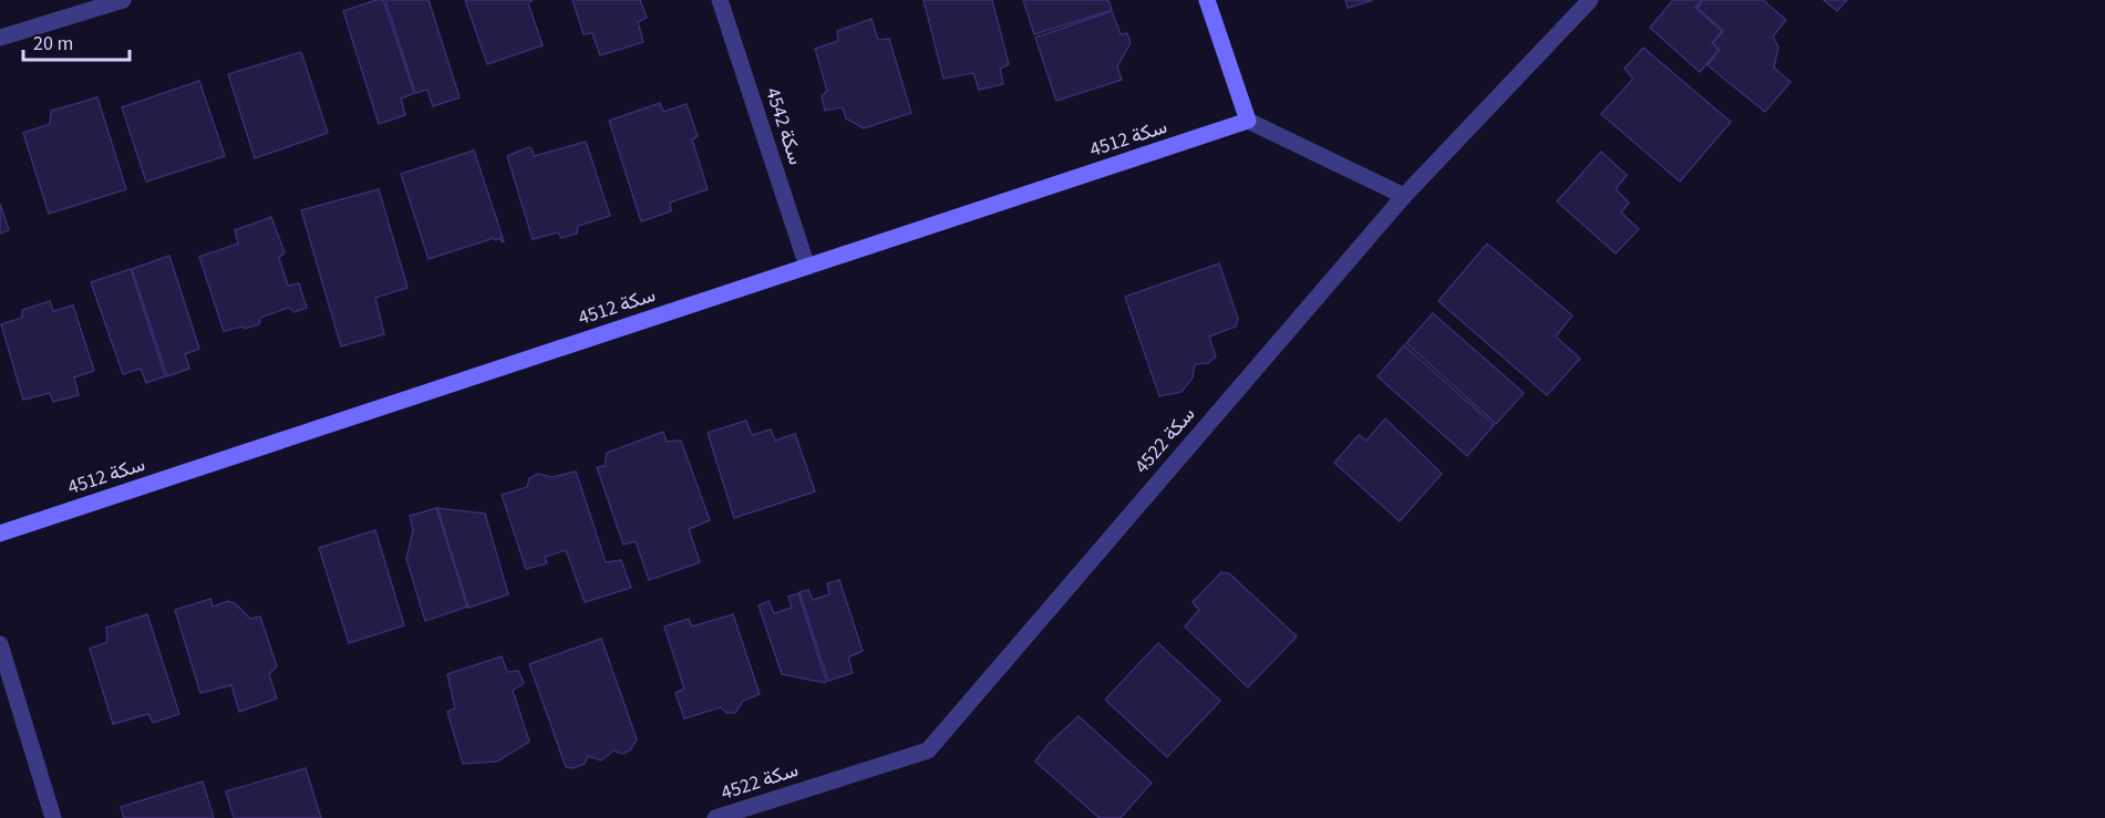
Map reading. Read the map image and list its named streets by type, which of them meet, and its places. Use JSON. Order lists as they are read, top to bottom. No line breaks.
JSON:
{"streets":{"street":["سكة 4542","سكة 4512","سكة 4522"]},"crossings":[["سكة 4542","سكة 4512"]],"scale_bar":"20 m"}
